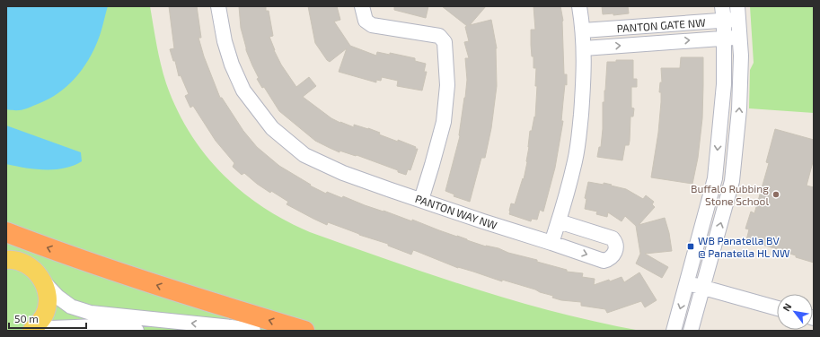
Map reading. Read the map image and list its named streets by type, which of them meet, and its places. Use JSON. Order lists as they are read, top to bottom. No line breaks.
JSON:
{"streets":{"street":["PANTON GATE NW","PANTON WAY NW"]},"places":{"other":["Buffalo Rubbing Stone School"],"transit":["WB Panatella BV @ Panatella HL NW"]},"scale_bar":"50 m","north":"top left"}
